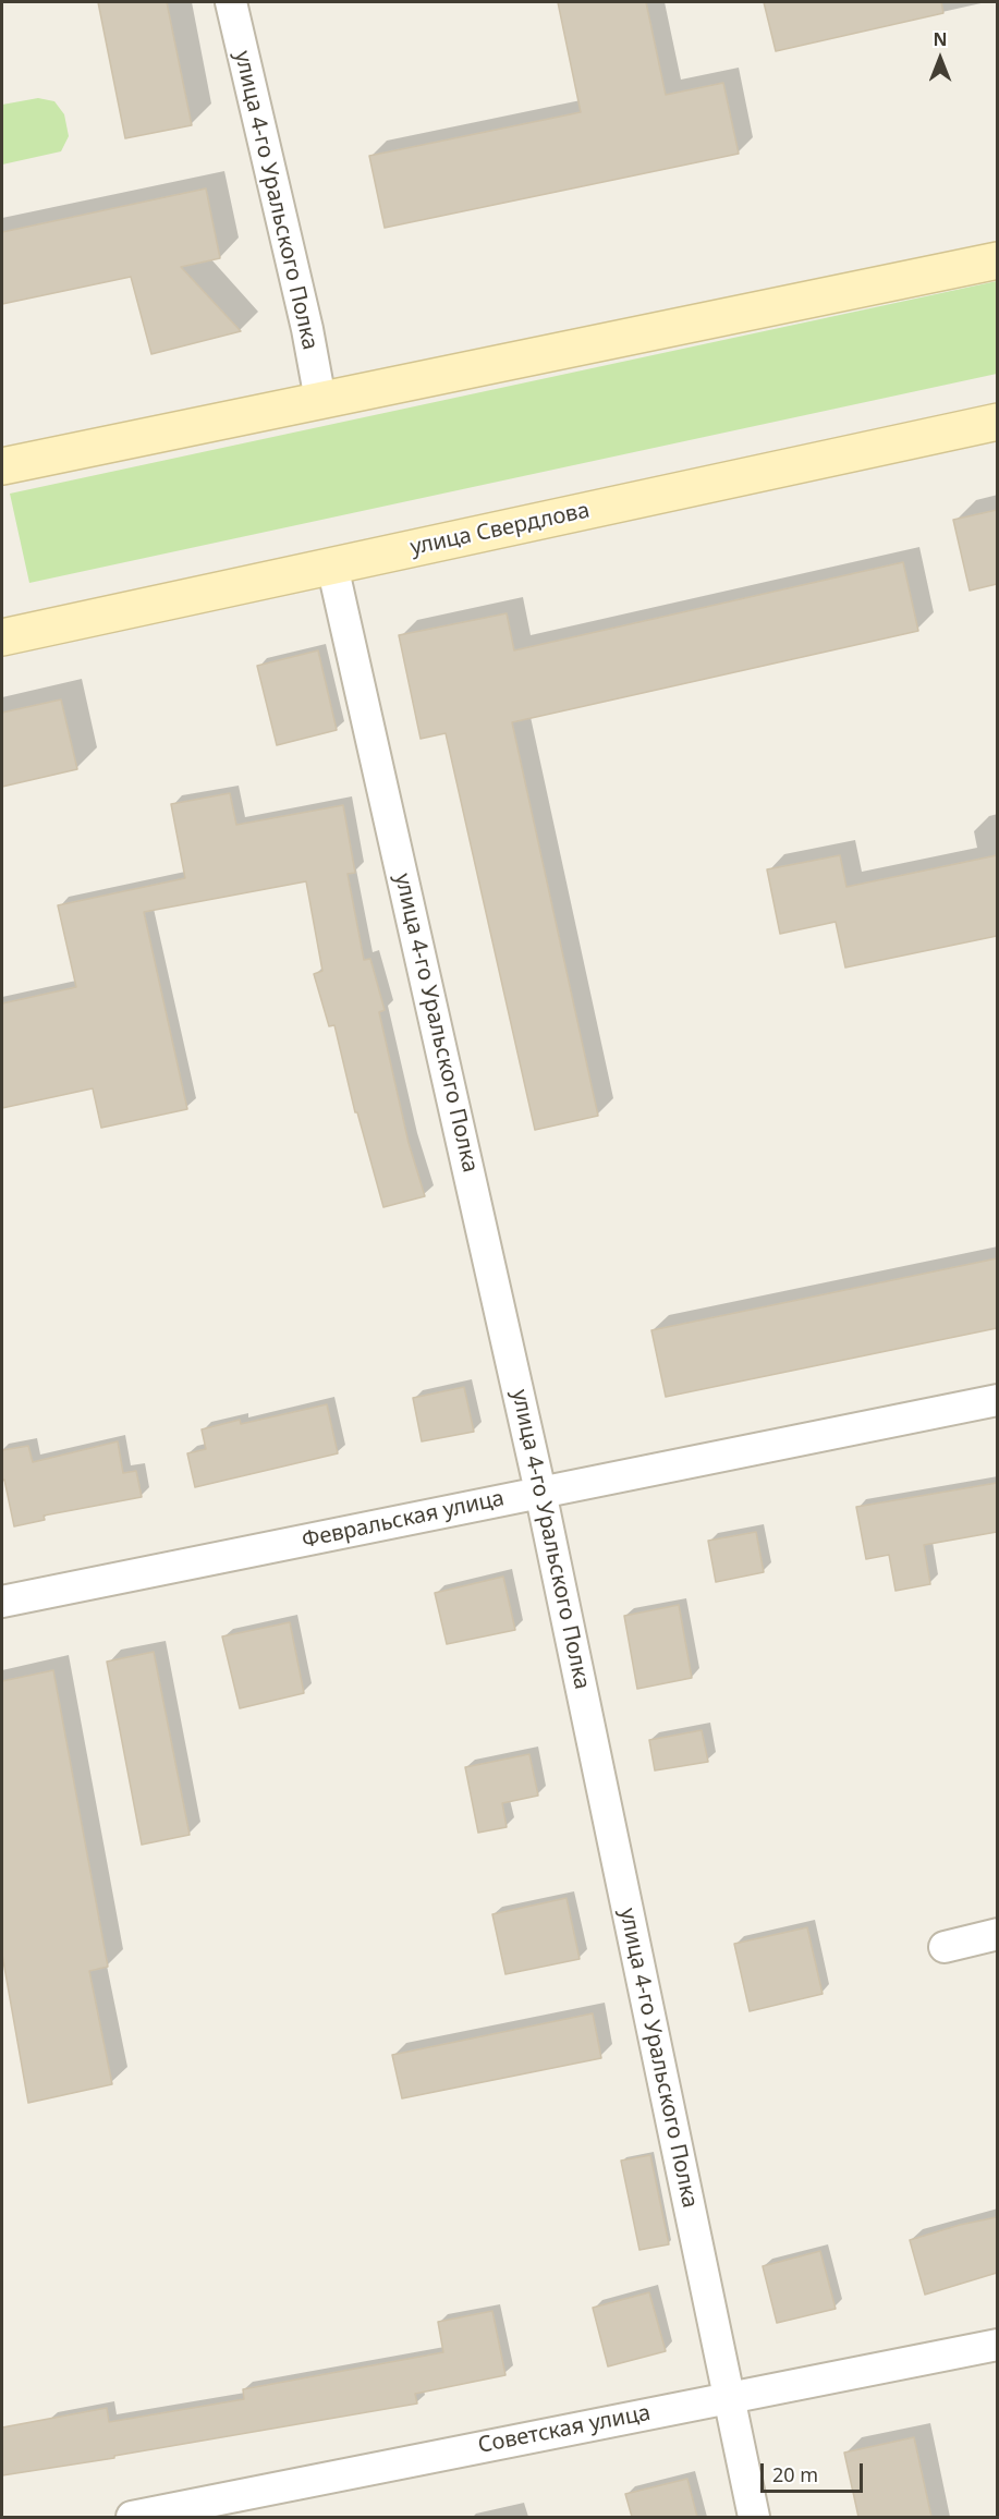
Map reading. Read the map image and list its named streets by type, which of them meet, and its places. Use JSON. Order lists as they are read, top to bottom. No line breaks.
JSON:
{"streets":{"main road":["улица Свердлова"],"street":["улица 4-го Уральского Полка","Февральская улица","Советская улица"]},"crossings":[["улица 4-го Уральского Полка","улица Свердлова"],["улица 4-го Уральского Полка","Февральская улица"],["улица 4-го Уральского Полка","Советская улица"]],"scale_bar":"20 m","north":"top"}
